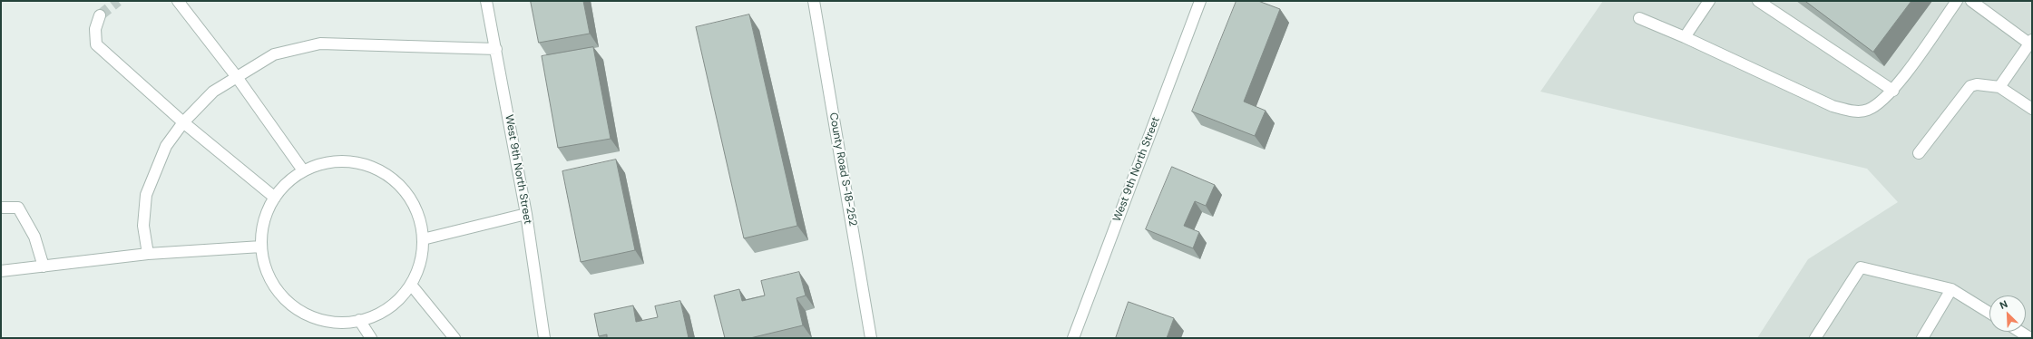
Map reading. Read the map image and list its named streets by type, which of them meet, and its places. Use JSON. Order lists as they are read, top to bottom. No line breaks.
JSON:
{"streets":{"street":["West 9th North Street","County Road S-18-252"]},"north":"top left"}
